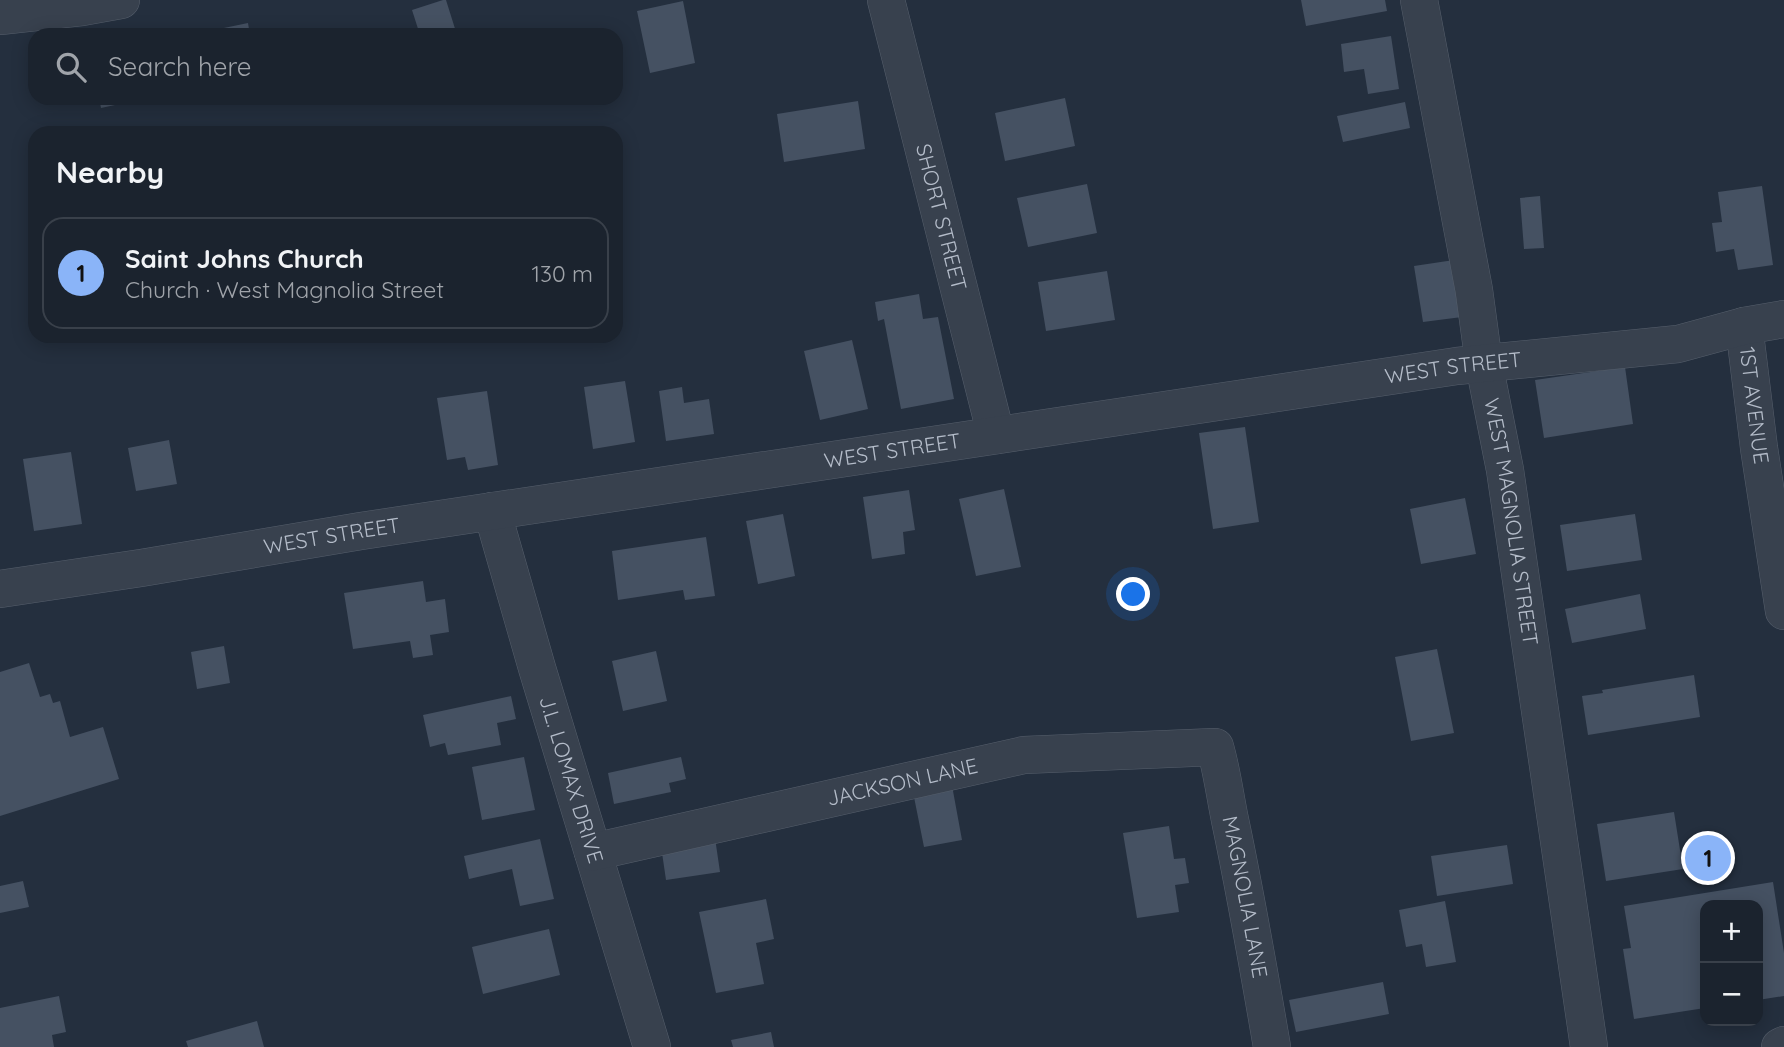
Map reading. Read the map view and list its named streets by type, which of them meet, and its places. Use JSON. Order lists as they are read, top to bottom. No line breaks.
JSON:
{"streets":{"street":["SHORT STREET","WEST STREET","1ST AVENUE","WEST MAGNOLIA STREET","J.L. LOMAX DRIVE","JACKSON LANE","MAGNOLIA LANE"]},"crossings":[["SHORT STREET","WEST STREET"],["WEST STREET","1ST AVENUE"],["WEST STREET","WEST MAGNOLIA STREET"],["WEST STREET","J.L. LOMAX DRIVE"],["J.L. LOMAX DRIVE","JACKSON LANE"],["JACKSON LANE","MAGNOLIA LANE"]],"page":{"search":"Search here","heading":"Nearby","list":[{"mark":"1","name":"Saint Johns Church","note":"Church · West Magnolia Street","value":"130 m"}],"pins":"1","map_buttons":["+","−"]}}
